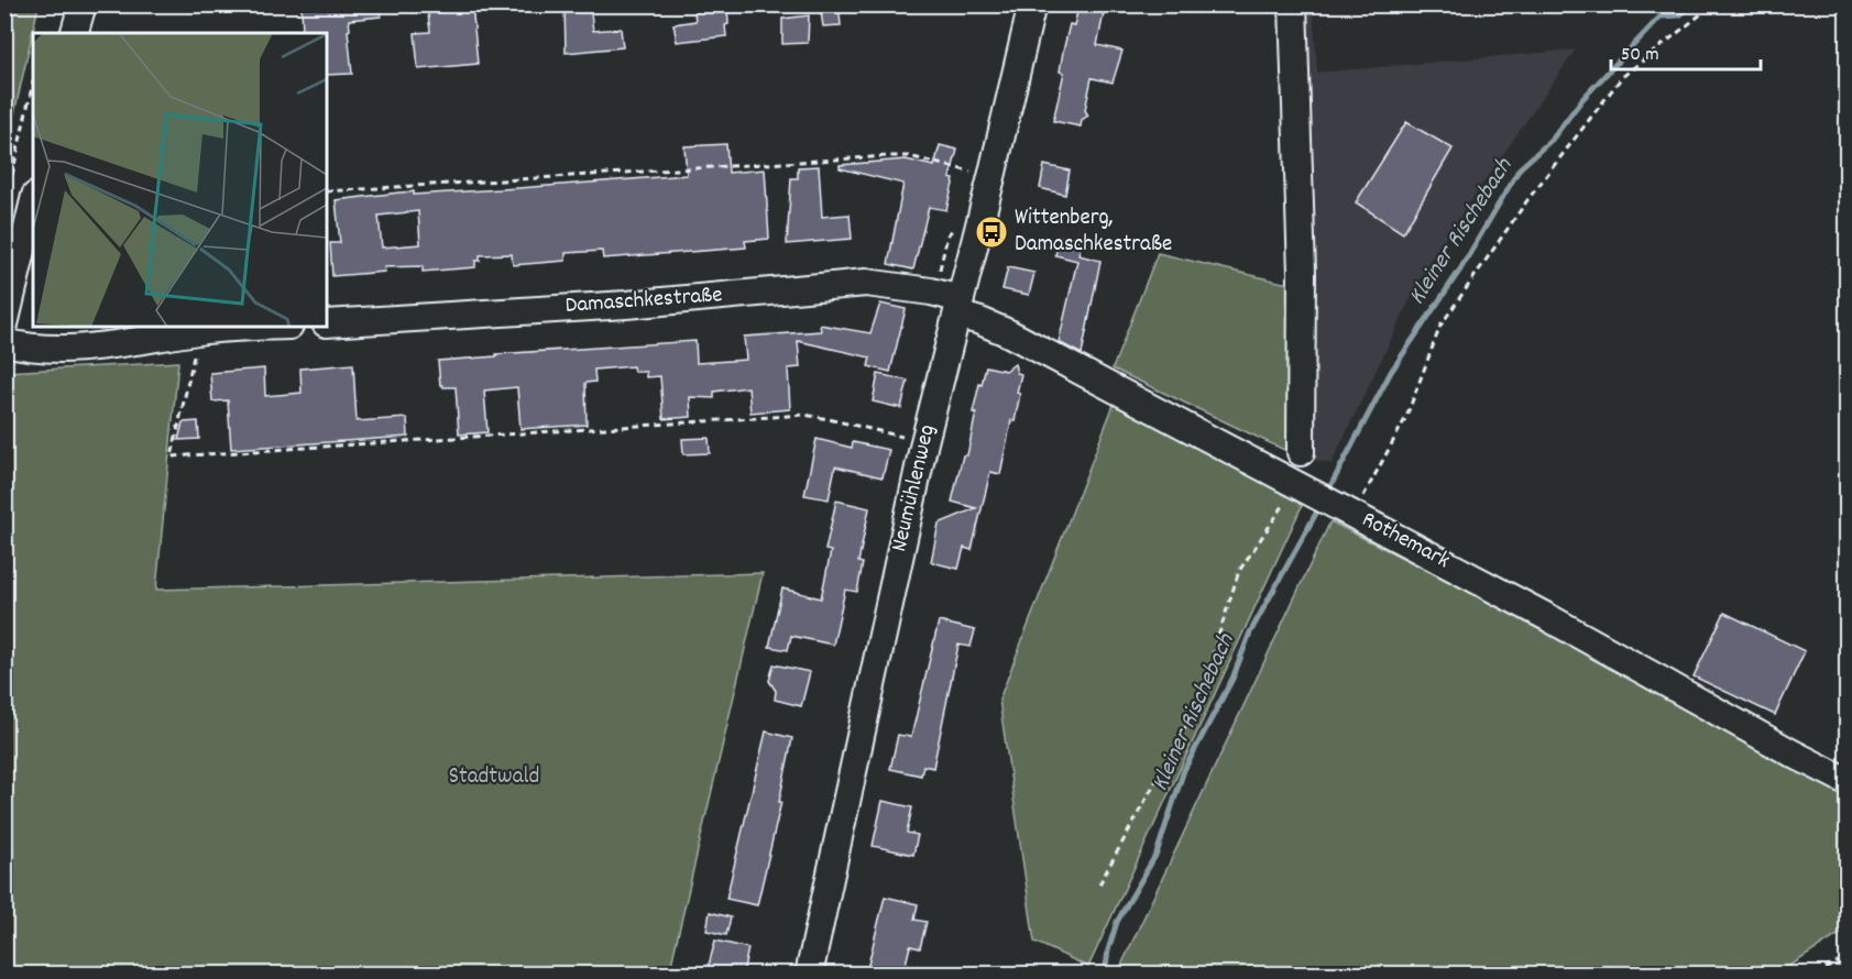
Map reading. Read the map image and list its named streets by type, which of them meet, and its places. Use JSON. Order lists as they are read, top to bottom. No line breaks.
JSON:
{"streets":{"street":["Damaschkestraße","Neumühlenweg","Rothemark"]},"crossings":[["Damaschkestraße","Neumühlenweg"],["Damaschkestraße","Rothemark"],["Neumühlenweg","Rothemark"]],"water":["Kleiner Rischebach"],"parks":["Stadtwald"],"places":{"bus stop":["Wittenberg, Damaschkestraße"]},"scale_bar":"50 m"}
